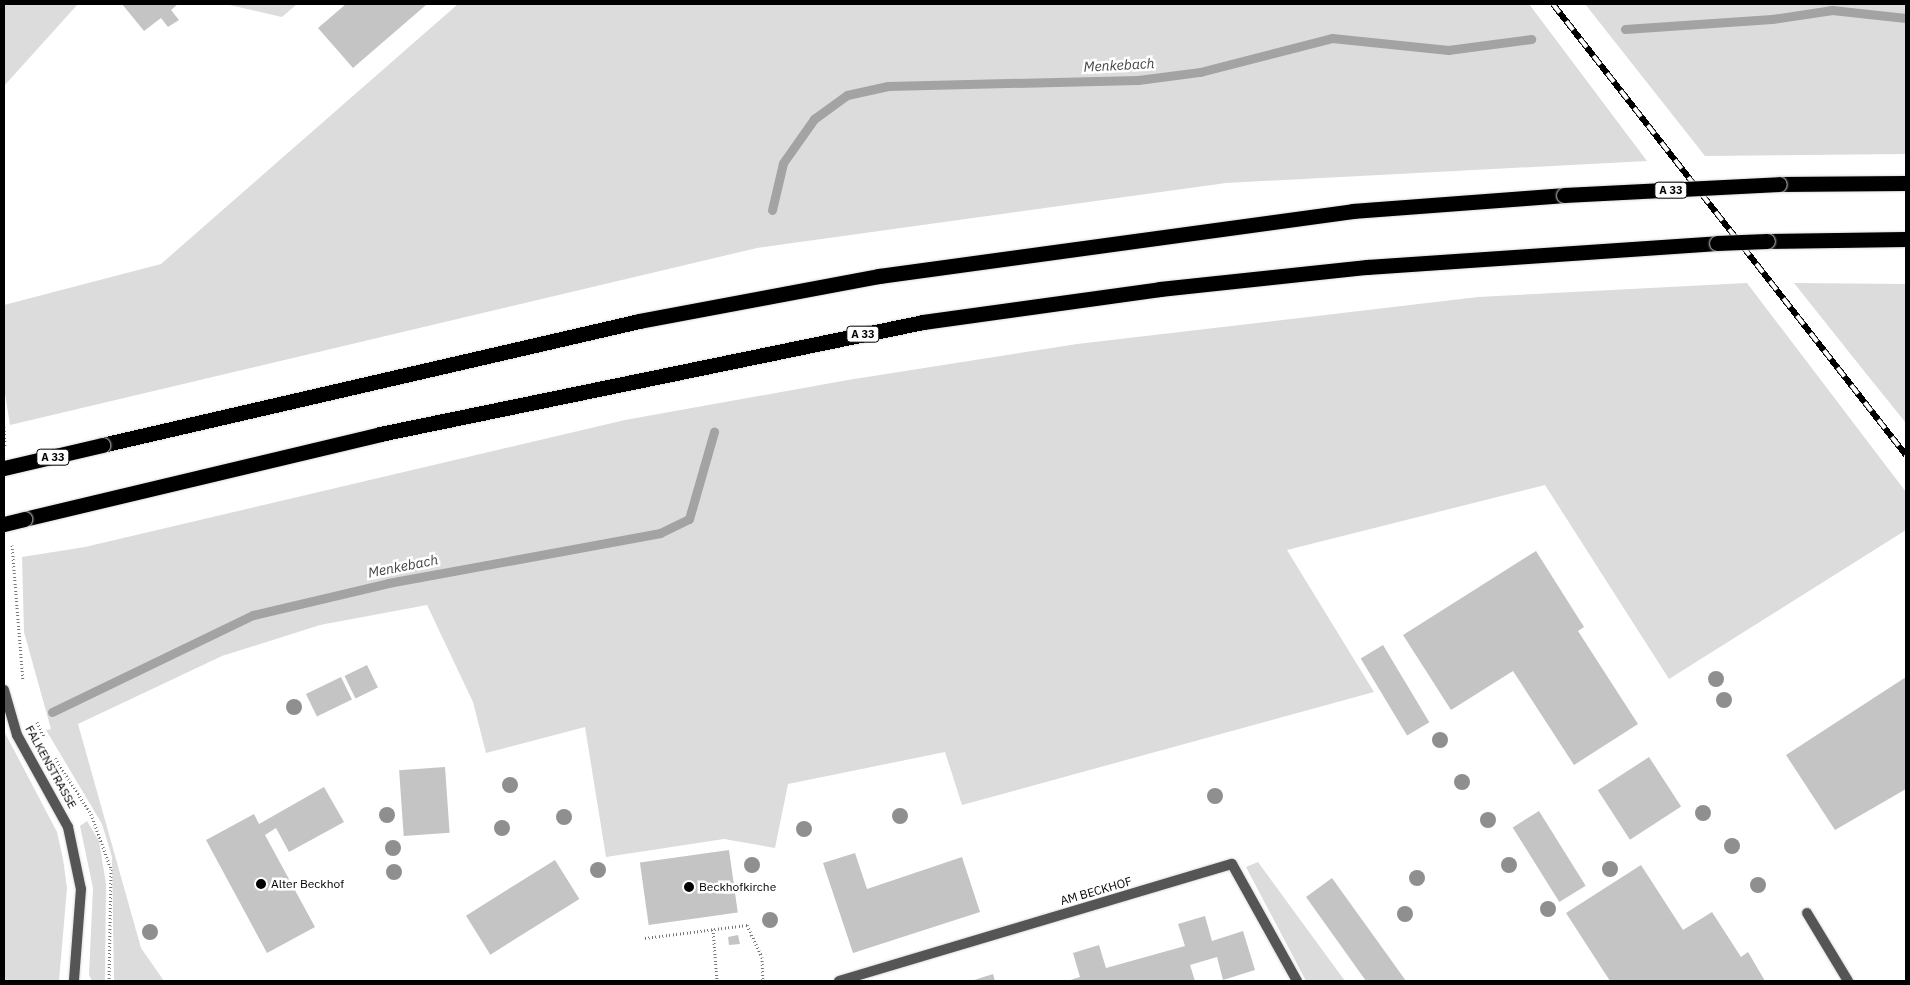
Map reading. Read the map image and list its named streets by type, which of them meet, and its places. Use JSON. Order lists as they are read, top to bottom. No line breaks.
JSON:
{"streets":{"highway":["A 33"],"street":["FALKENSTRASSE","AM BECKHOF"]},"water":["Menkebach"],"places":["Alter Beckhof","Beckhofkirche"]}
